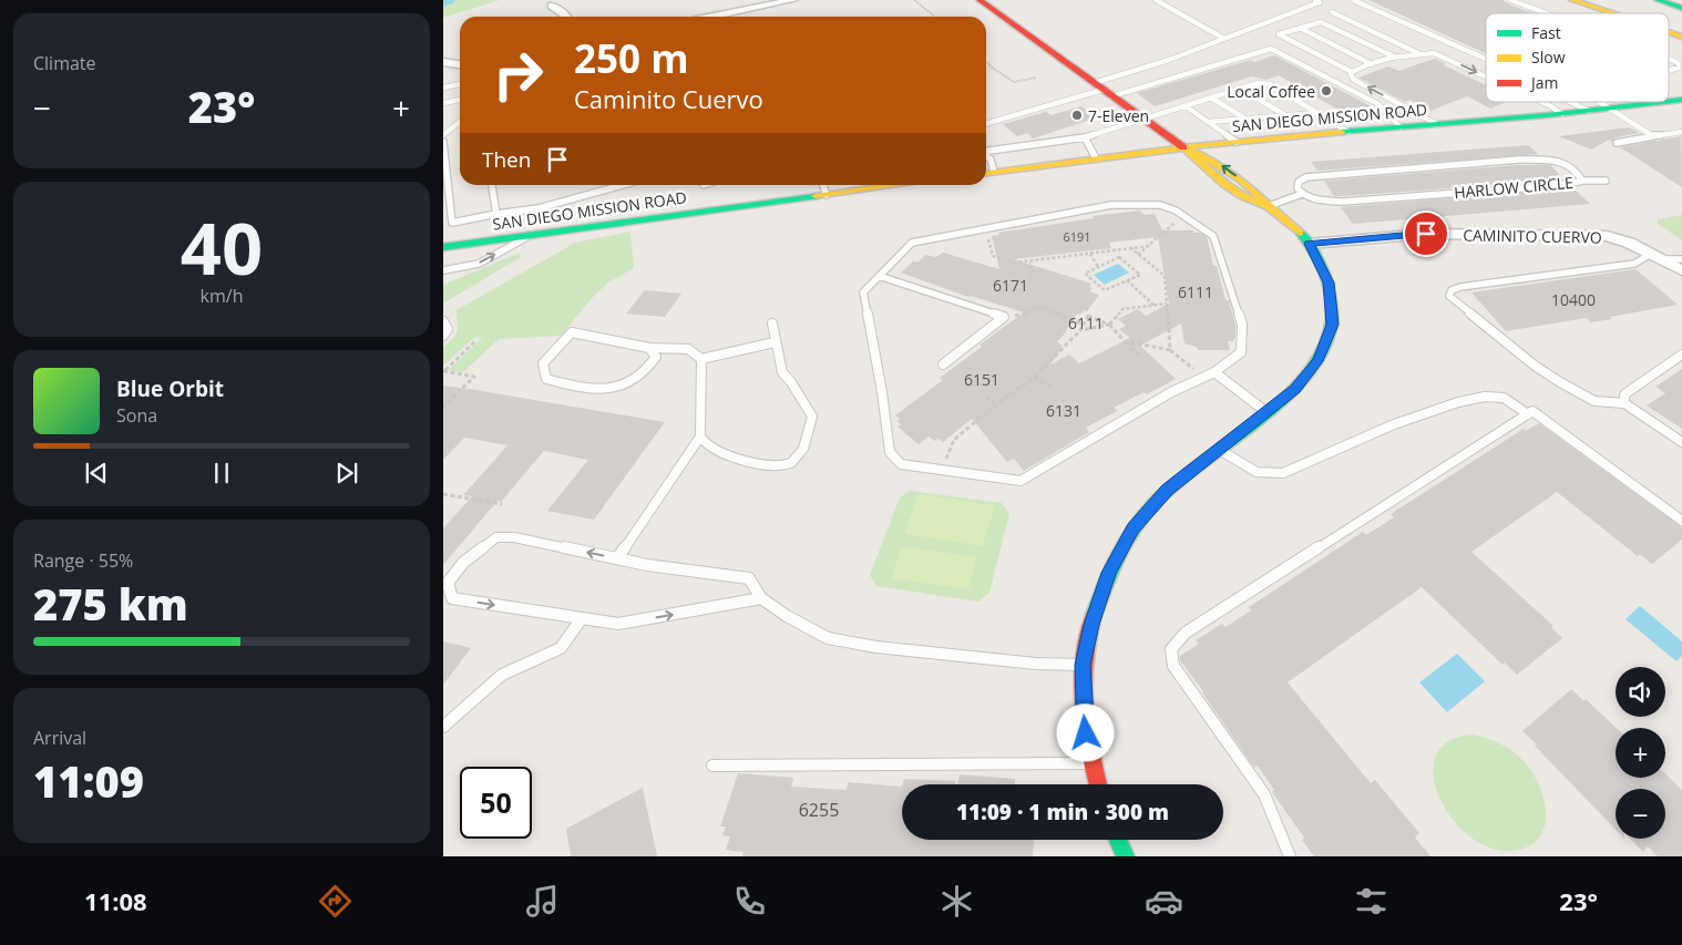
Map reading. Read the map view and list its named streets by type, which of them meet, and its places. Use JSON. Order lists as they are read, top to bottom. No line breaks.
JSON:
{"streets":{"main road":["SAN DIEGO MISSION ROAD"],"street":["CAMINITO CUERVO"],"lane":["HARLOW CIRCLE"]},"places":["Local Coffee","7-Eleven"],"house_numbers":["6191","6171","6111","10400","6111","6151","6131","6255"],"legend":["Fast","Slow","Jam"],"page":{"tile":["Climate",["40","km/h"],["Range · 55%","275 km"],["Arrival","11:09"]],"turn":["250 m","Caminito Cuervo"],"heat":["−","23°","+"],"then":"Then","song":["Blue Orbit","Sona"],"map_buttons":["+","−"],"limit":"50","trip":"11:09 · 1 min · 300 m","tabs":["11:08","23°"]}}
